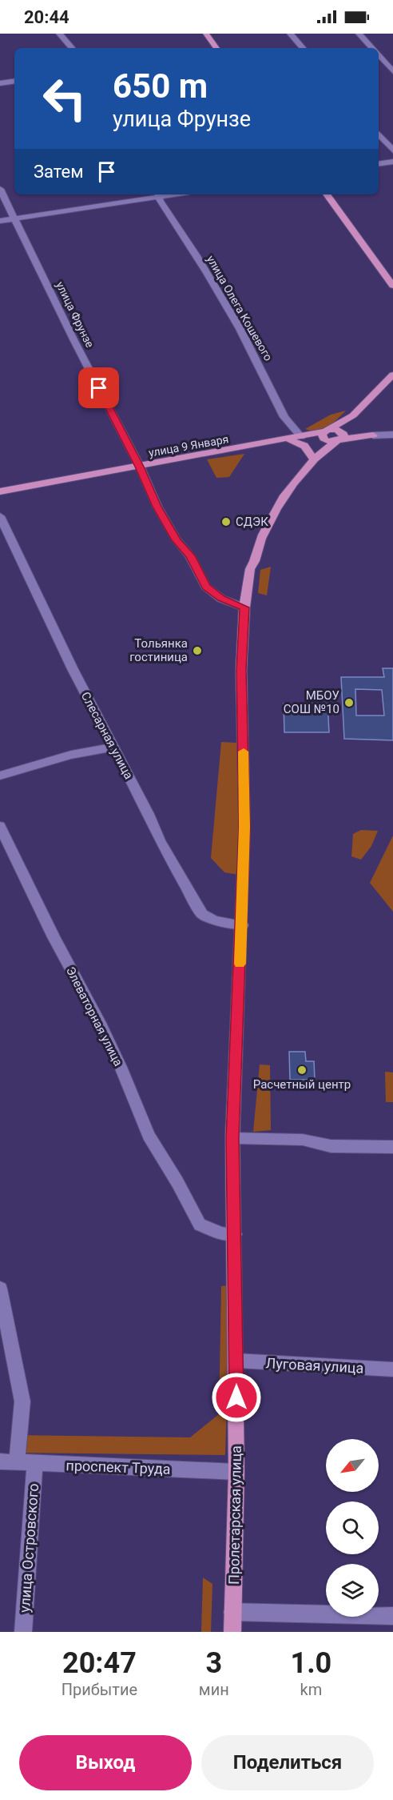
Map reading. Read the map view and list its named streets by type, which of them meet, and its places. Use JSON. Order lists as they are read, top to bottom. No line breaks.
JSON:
{"streets":{"main road":["улица 9 Января","Пролетарская улица"],"street":["улица Олега Кошевого","улица Фрунзе","Слесарная улица","Элеваторная улица","Луговая улица","проспект Труда","улица Островского"]},"crossings":[["улица Олега Кошевого","улица 9 Января"],["улица Фрунзе","улица 9 Января"],["улица Фрунзе","Пролетарская улица"],["Слесарная улица","Пролетарская улица"],["Элеваторная улица","Пролетарская улица"],["Луговая улица","Пролетарская улица"],["проспект Труда","Пролетарская улица"],["проспект Труда","улица Островского"]],"places":["СДЭК","Тольянка гостиница","МБОУ СОШ №10","Расчетный центр"],"north":"bottom left","page":{"status":"20:44","turn":["650 m","улица Фрунзе"],"then":"Затем","eta":["20:47","Прибытие","3","мин","1.0","km"],"buttons":["Выход","Поделиться"]}}
